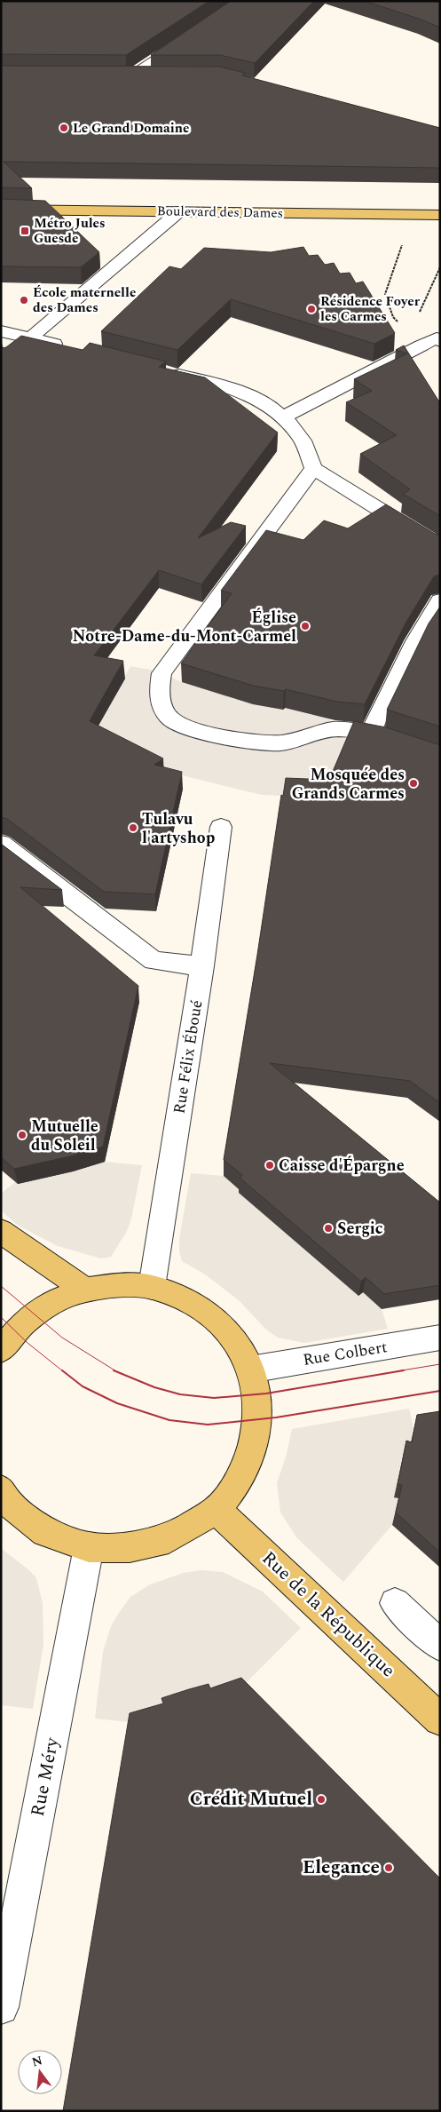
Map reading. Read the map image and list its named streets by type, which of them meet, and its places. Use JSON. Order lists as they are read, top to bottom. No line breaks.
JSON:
{"streets":{"main road":["Boulevard des Dames","Rue de la République"],"street":["Rue Félix Éboué","Rue Colbert","Rue Méry"]},"places":{"other":["Le Grand Domaine","École maternelle des Dames","Résidence Foyer les Carmes","Église Notre-Dame-du-Mont-Carmel","Mosquée des Grands Carmes","Tulavu l'artyshop","Mutuelle du Soleil","Caisse d'Épargne","Sergic","Crédit Mutuel","Elegance"],"transit":["Métro Jules Guesde"]},"north":"top"}
